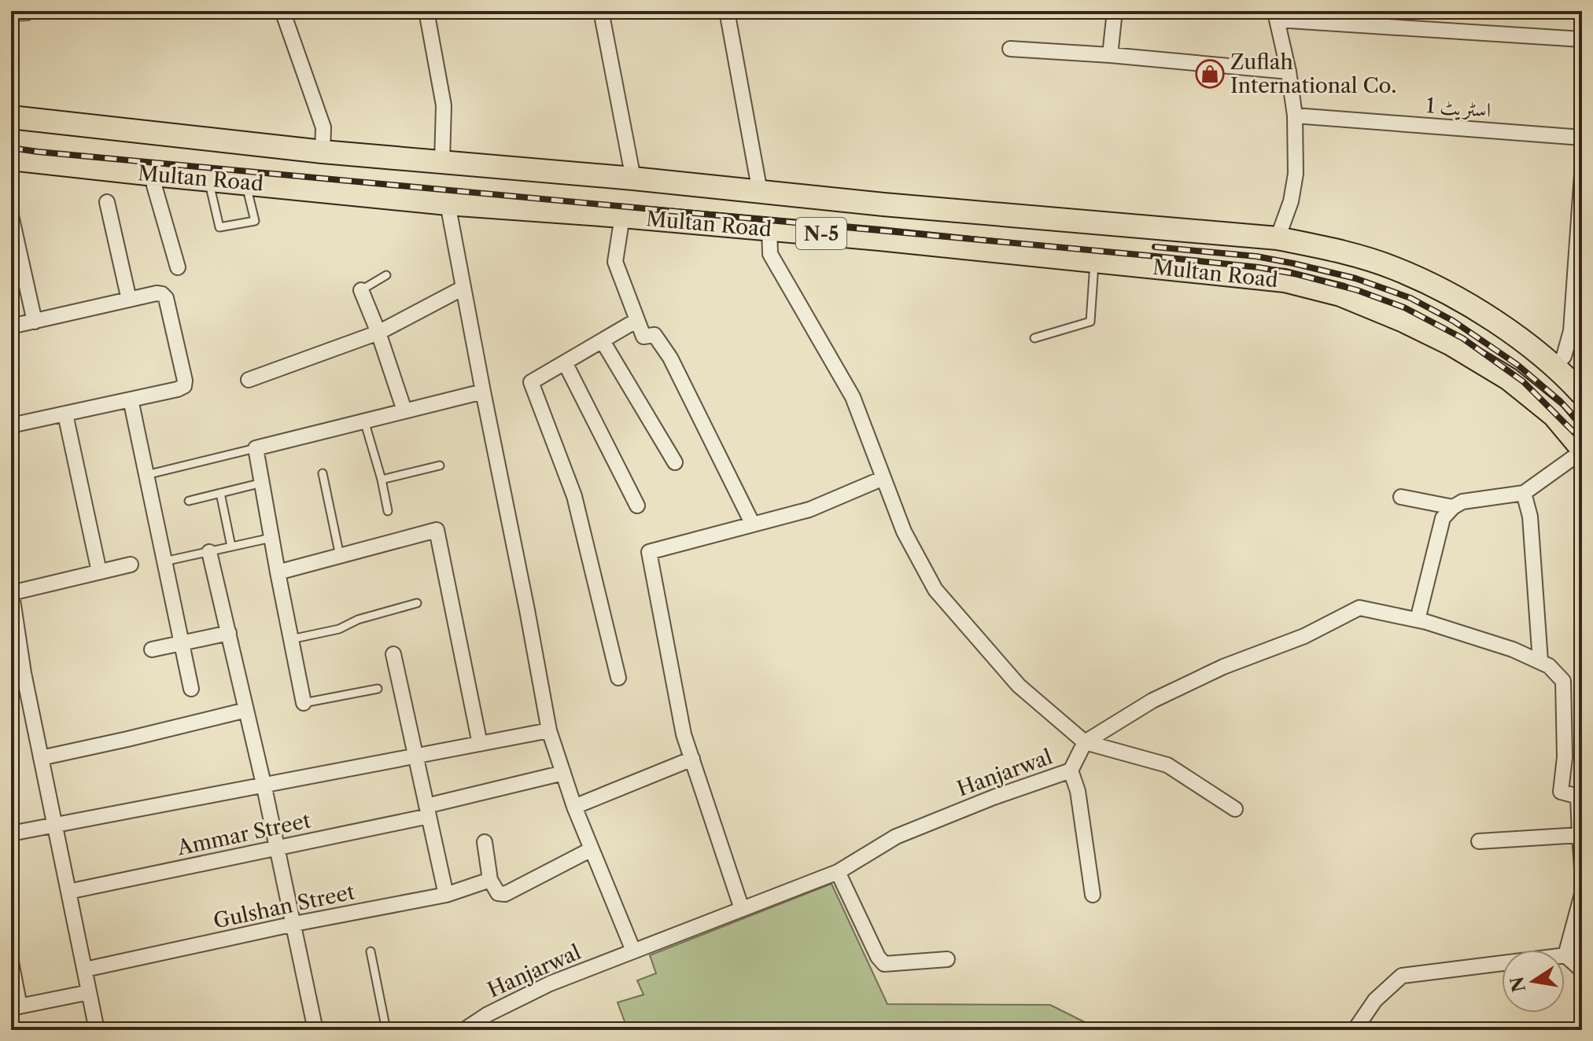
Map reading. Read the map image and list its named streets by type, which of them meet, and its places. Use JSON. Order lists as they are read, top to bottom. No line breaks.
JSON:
{"streets":{"main road":["Multan Road","N-5"],"street":["اسٹریٹ 1","Hanjarwal","Ammar Street","Gulshan Street"]},"places":{"shop":["Zuflah International Co."]},"north":"left"}
